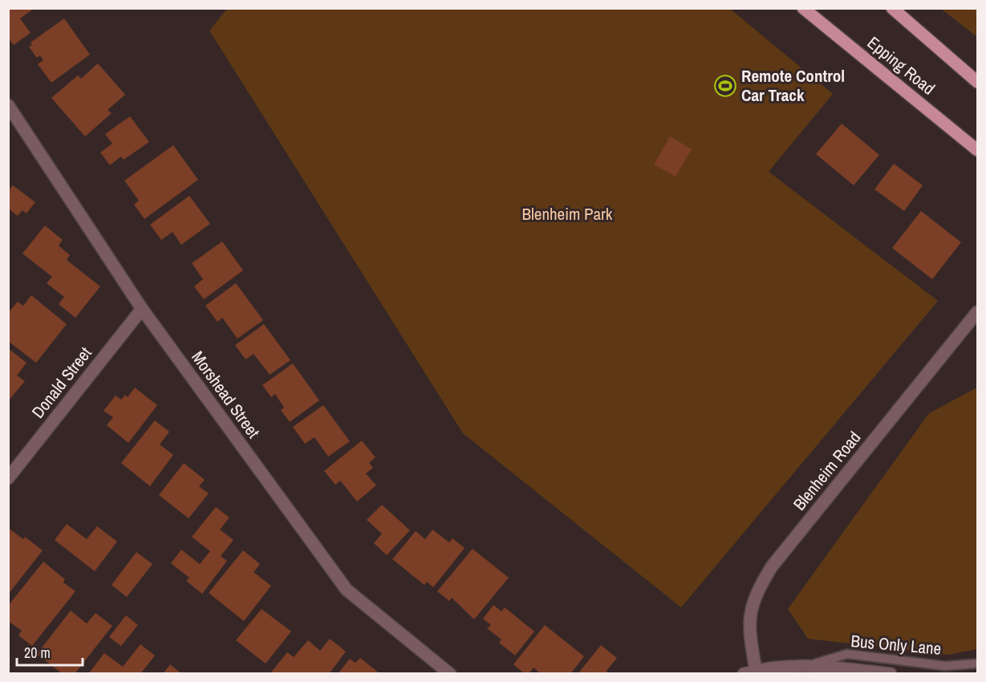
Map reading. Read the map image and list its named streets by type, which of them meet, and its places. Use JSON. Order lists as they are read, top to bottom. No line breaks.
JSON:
{"streets":{"main road":["Epping Road"],"street":["Donald Street","Morshead Street","Blenheim Road"],"lane":["Bus Only Lane"]},"crossings":[["Donald Street","Morshead Street"]],"parks":["Blenheim Park"],"places":{"sports":["Remote Control Car Track"]},"scale_bar":"20 m"}
